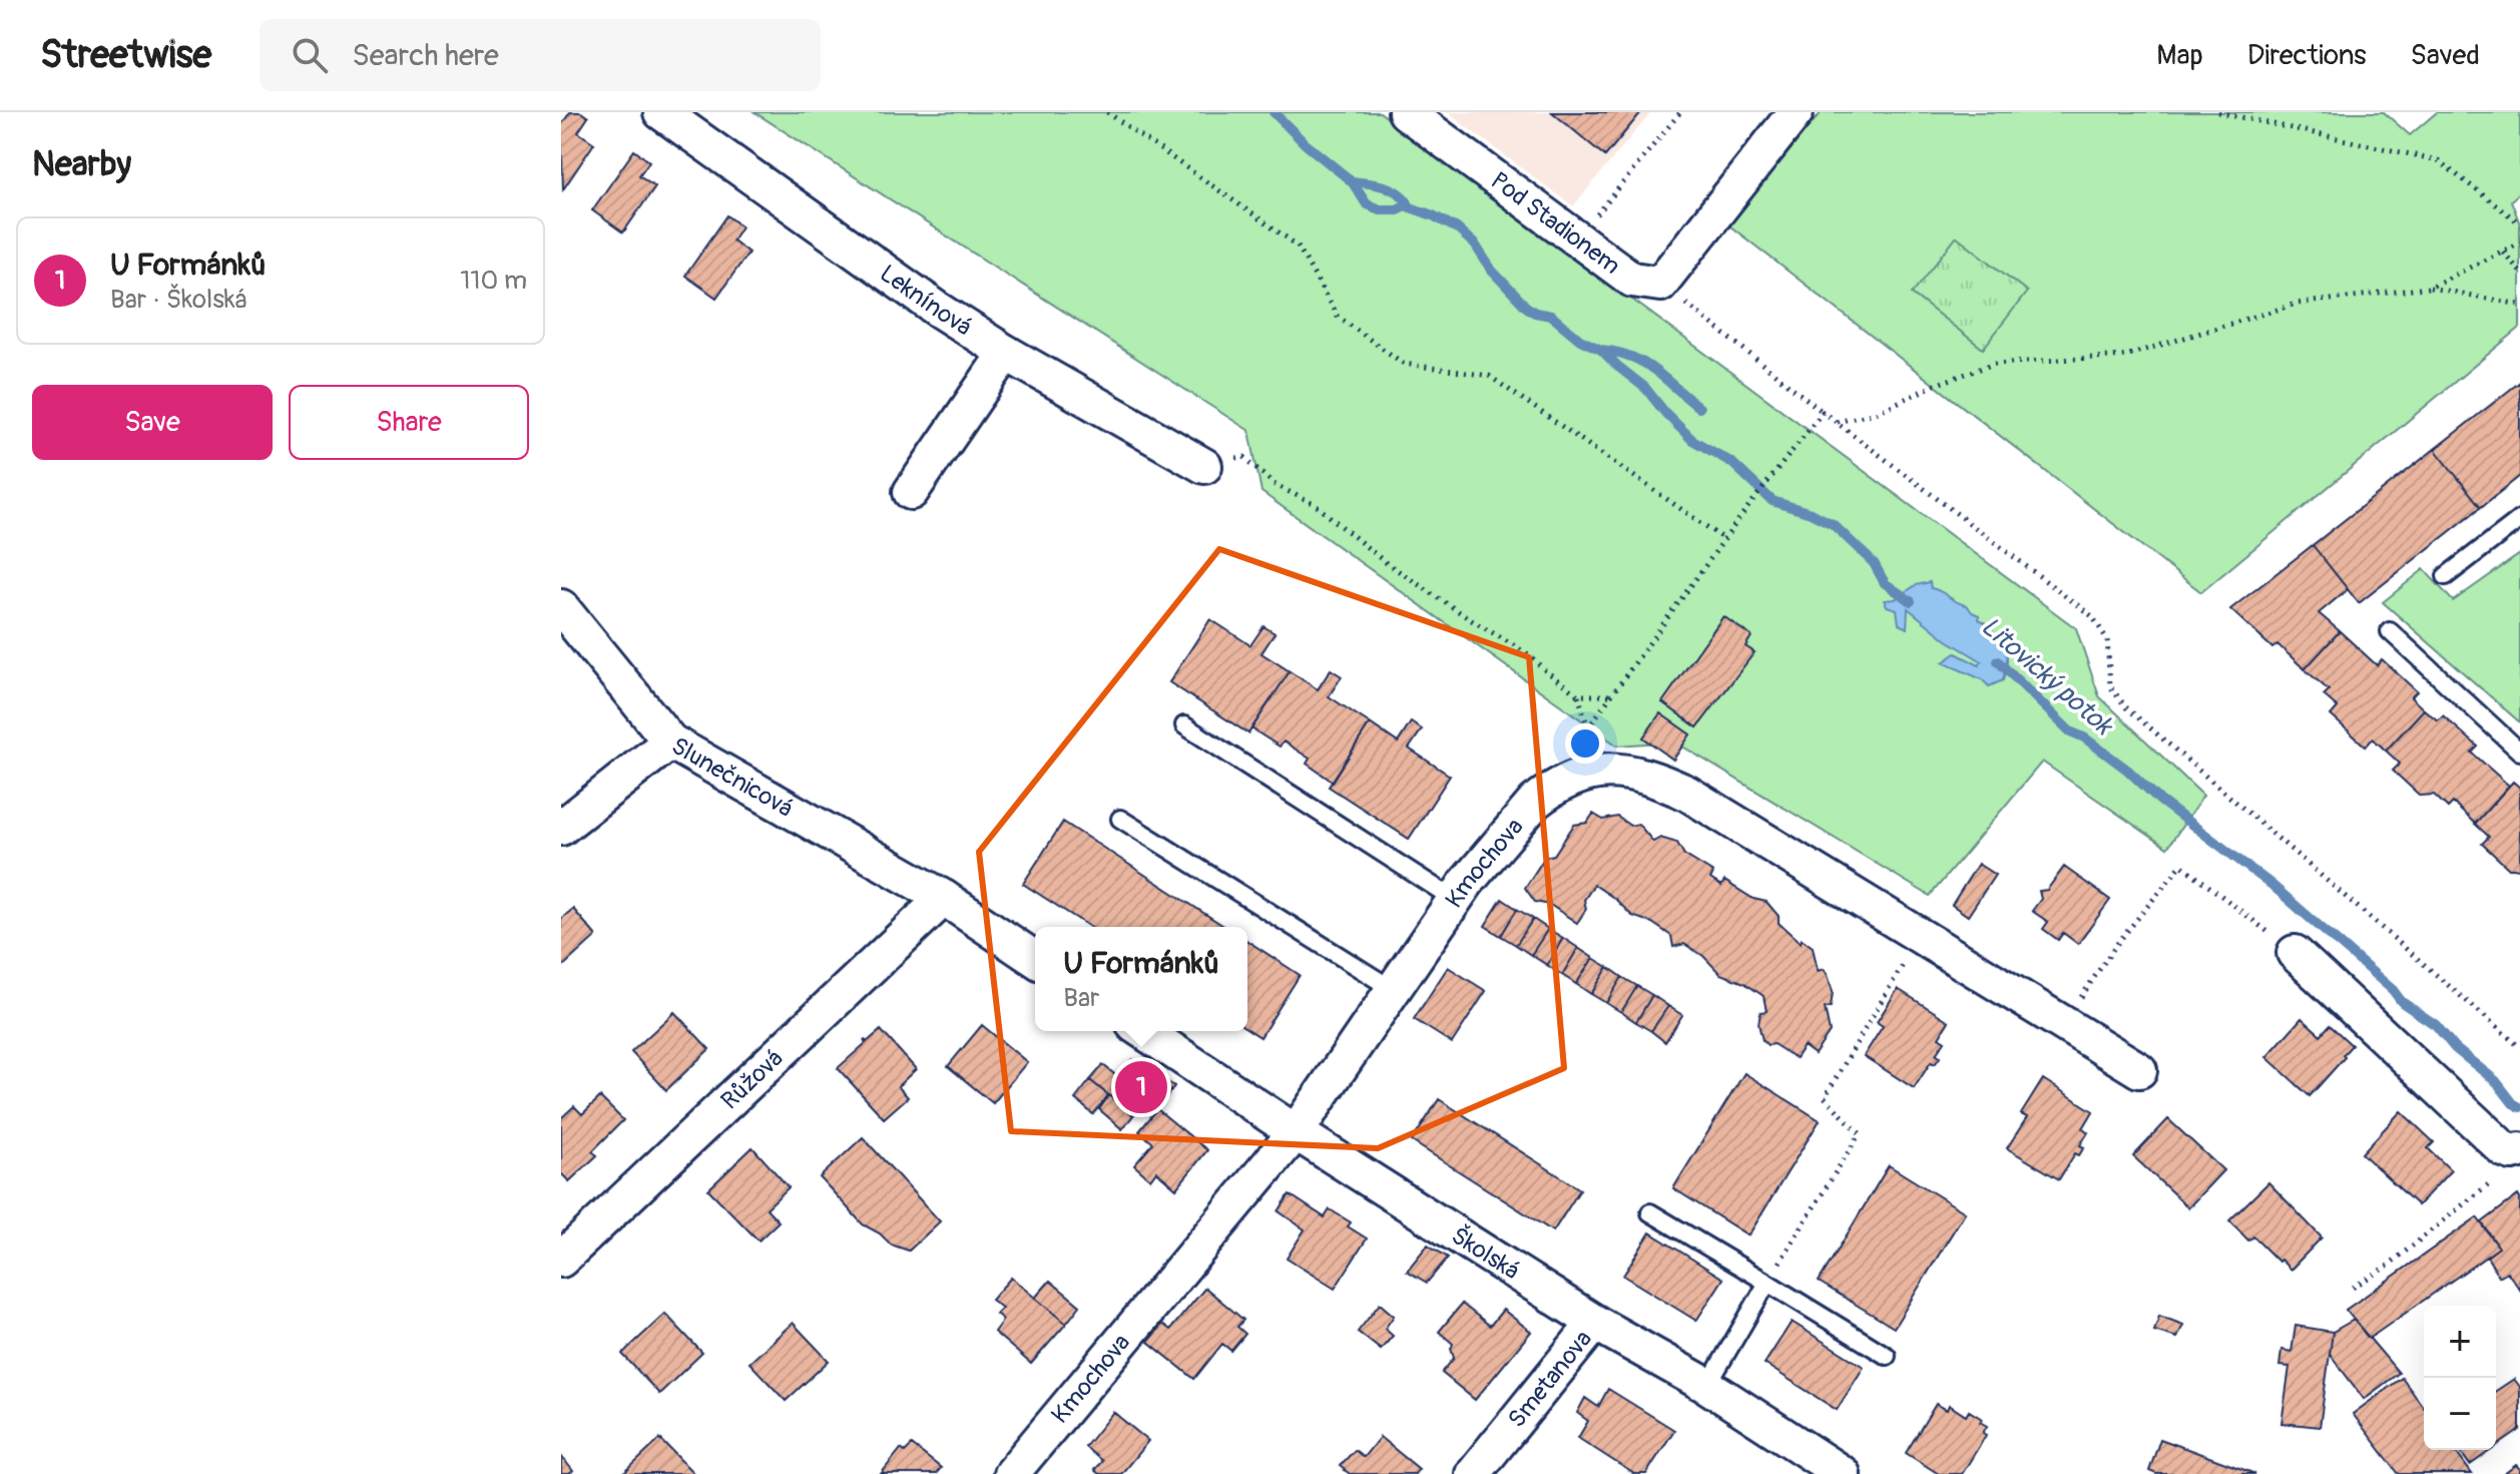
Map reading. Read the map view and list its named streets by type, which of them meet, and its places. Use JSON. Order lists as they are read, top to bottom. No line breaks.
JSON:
{"streets":{"street":["Pod Stadionem","Leknínová","Slunečnicová","Kmochova","Růžová","Školská","Smetanova"]},"crossings":[["Slunečnicová","Růžová"],["Kmochova","Školská"],["Školská","Smetanova"]],"water":["Litovický potok"],"page":{"header":"Streetwise","search":"Search here","nav":["Map","Directions","Saved"],"heading":"Nearby","list":[{"mark":"1","name":"U Formánků","note":"Bar · Školská","value":"110 m"}],"buttons":["Save","Share"],"popup":["U Formánků","Bar"],"pins":"1","map_buttons":["+","−"]}}
